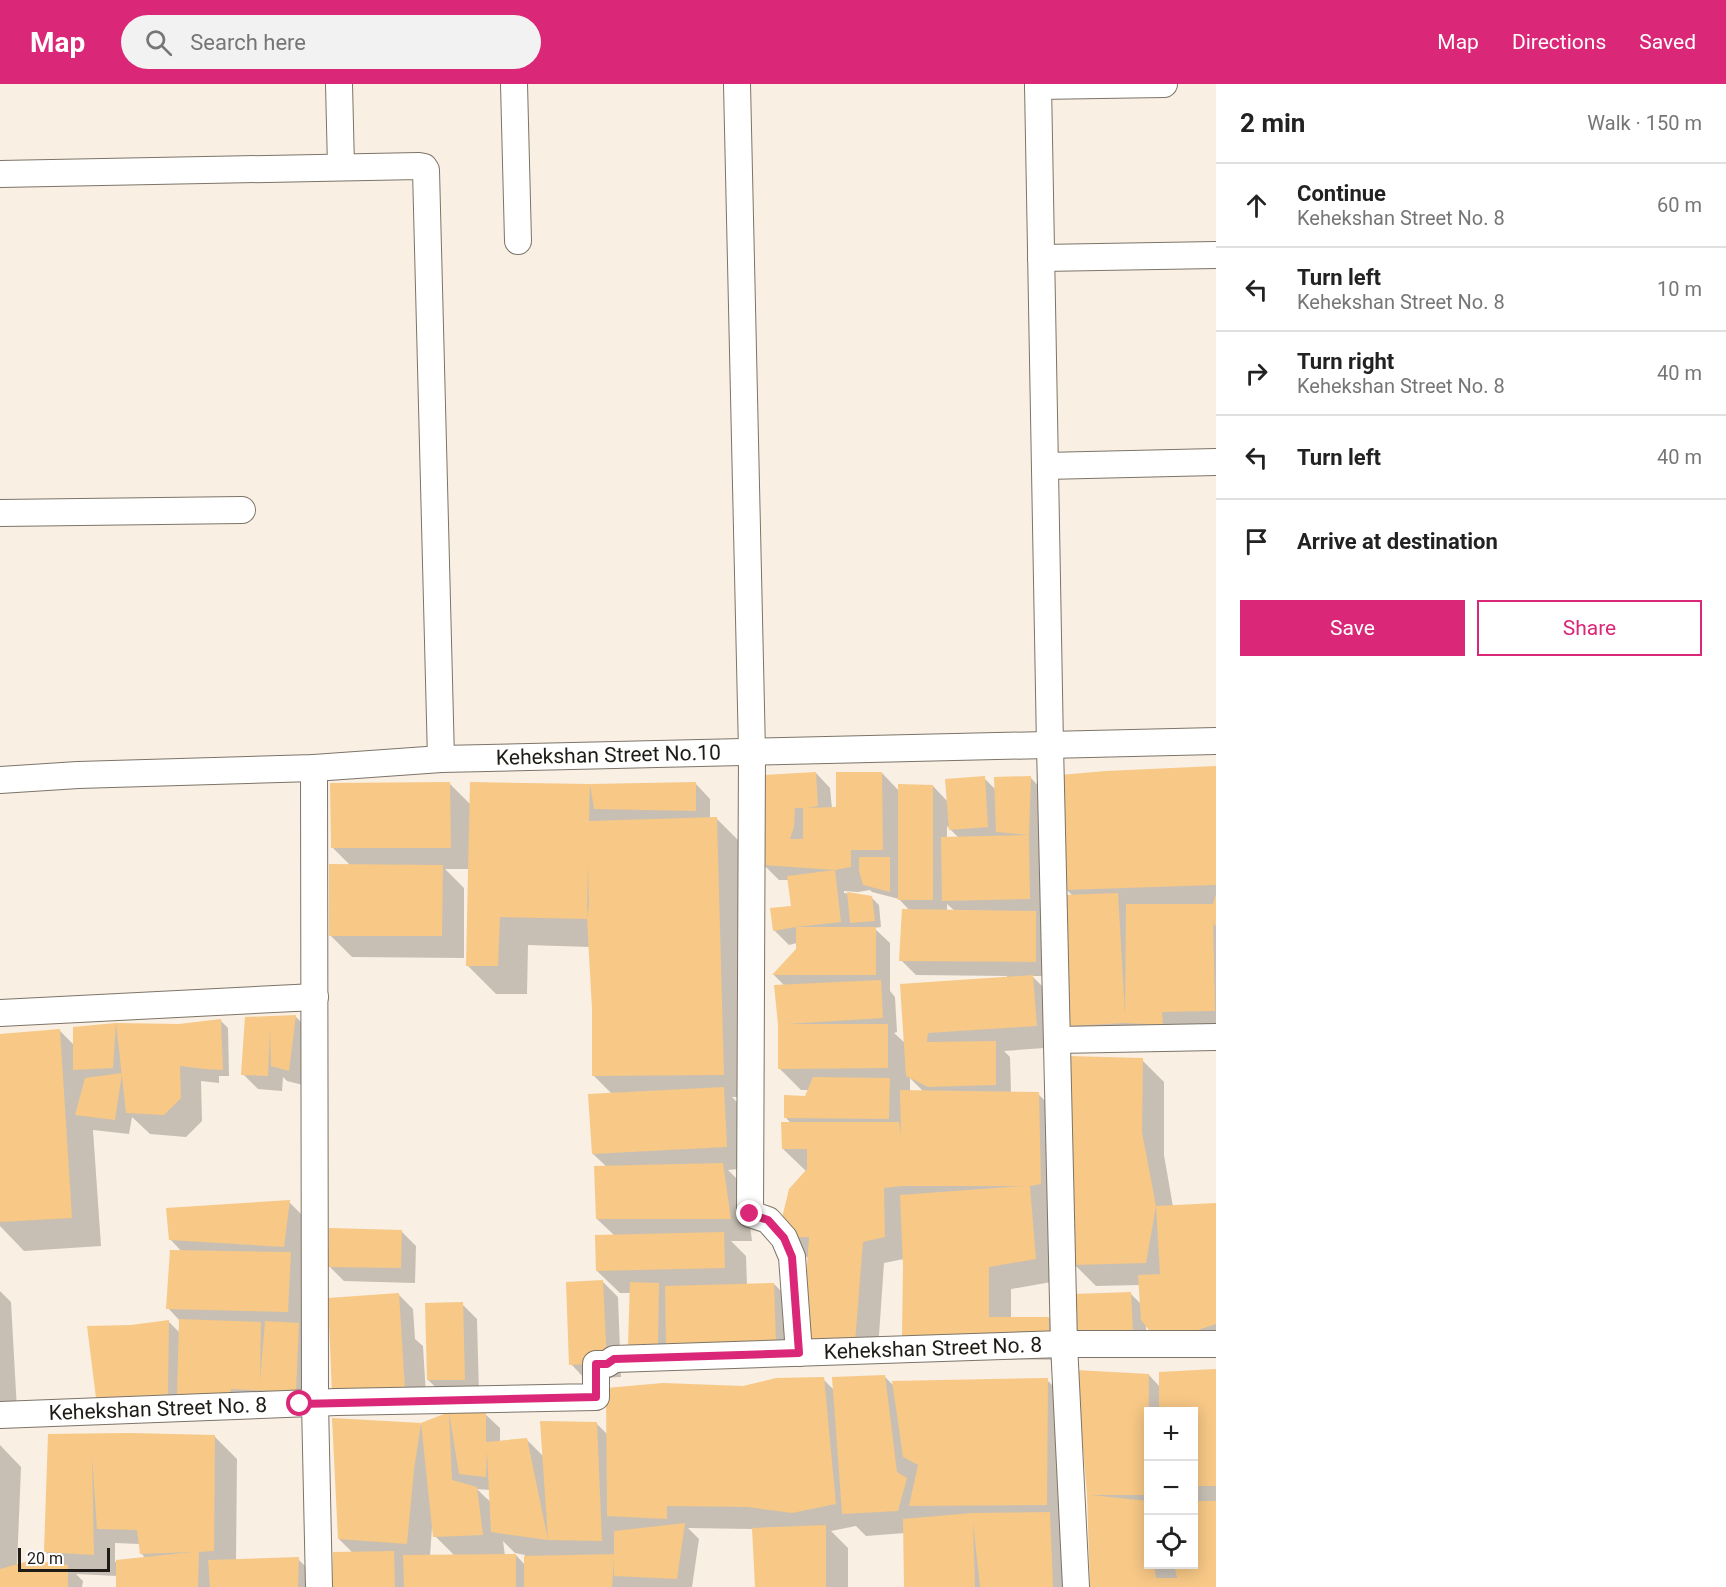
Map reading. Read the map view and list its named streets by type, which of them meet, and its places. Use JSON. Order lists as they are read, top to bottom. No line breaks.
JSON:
{"streets":{"street":["Kehekshan Street No.10","Kehekshan Street No. 8"]},"scale_bar":"20 m","page":{"header":"Map","search":"Search here","nav":["Map","Directions","Saved"],"heading":["2 min","Walk · 150 m"],"list":[["Continue","Kehekshan Street No. 8","60 m"],["Turn left","Kehekshan Street No. 8","10 m"],["Turn right","Kehekshan Street No. 8","40 m"],["Turn left","40 m"],"Arrive at destination"],"buttons":["Save","Share"],"map_buttons":["+","−"],"scale":"20 m"}}
